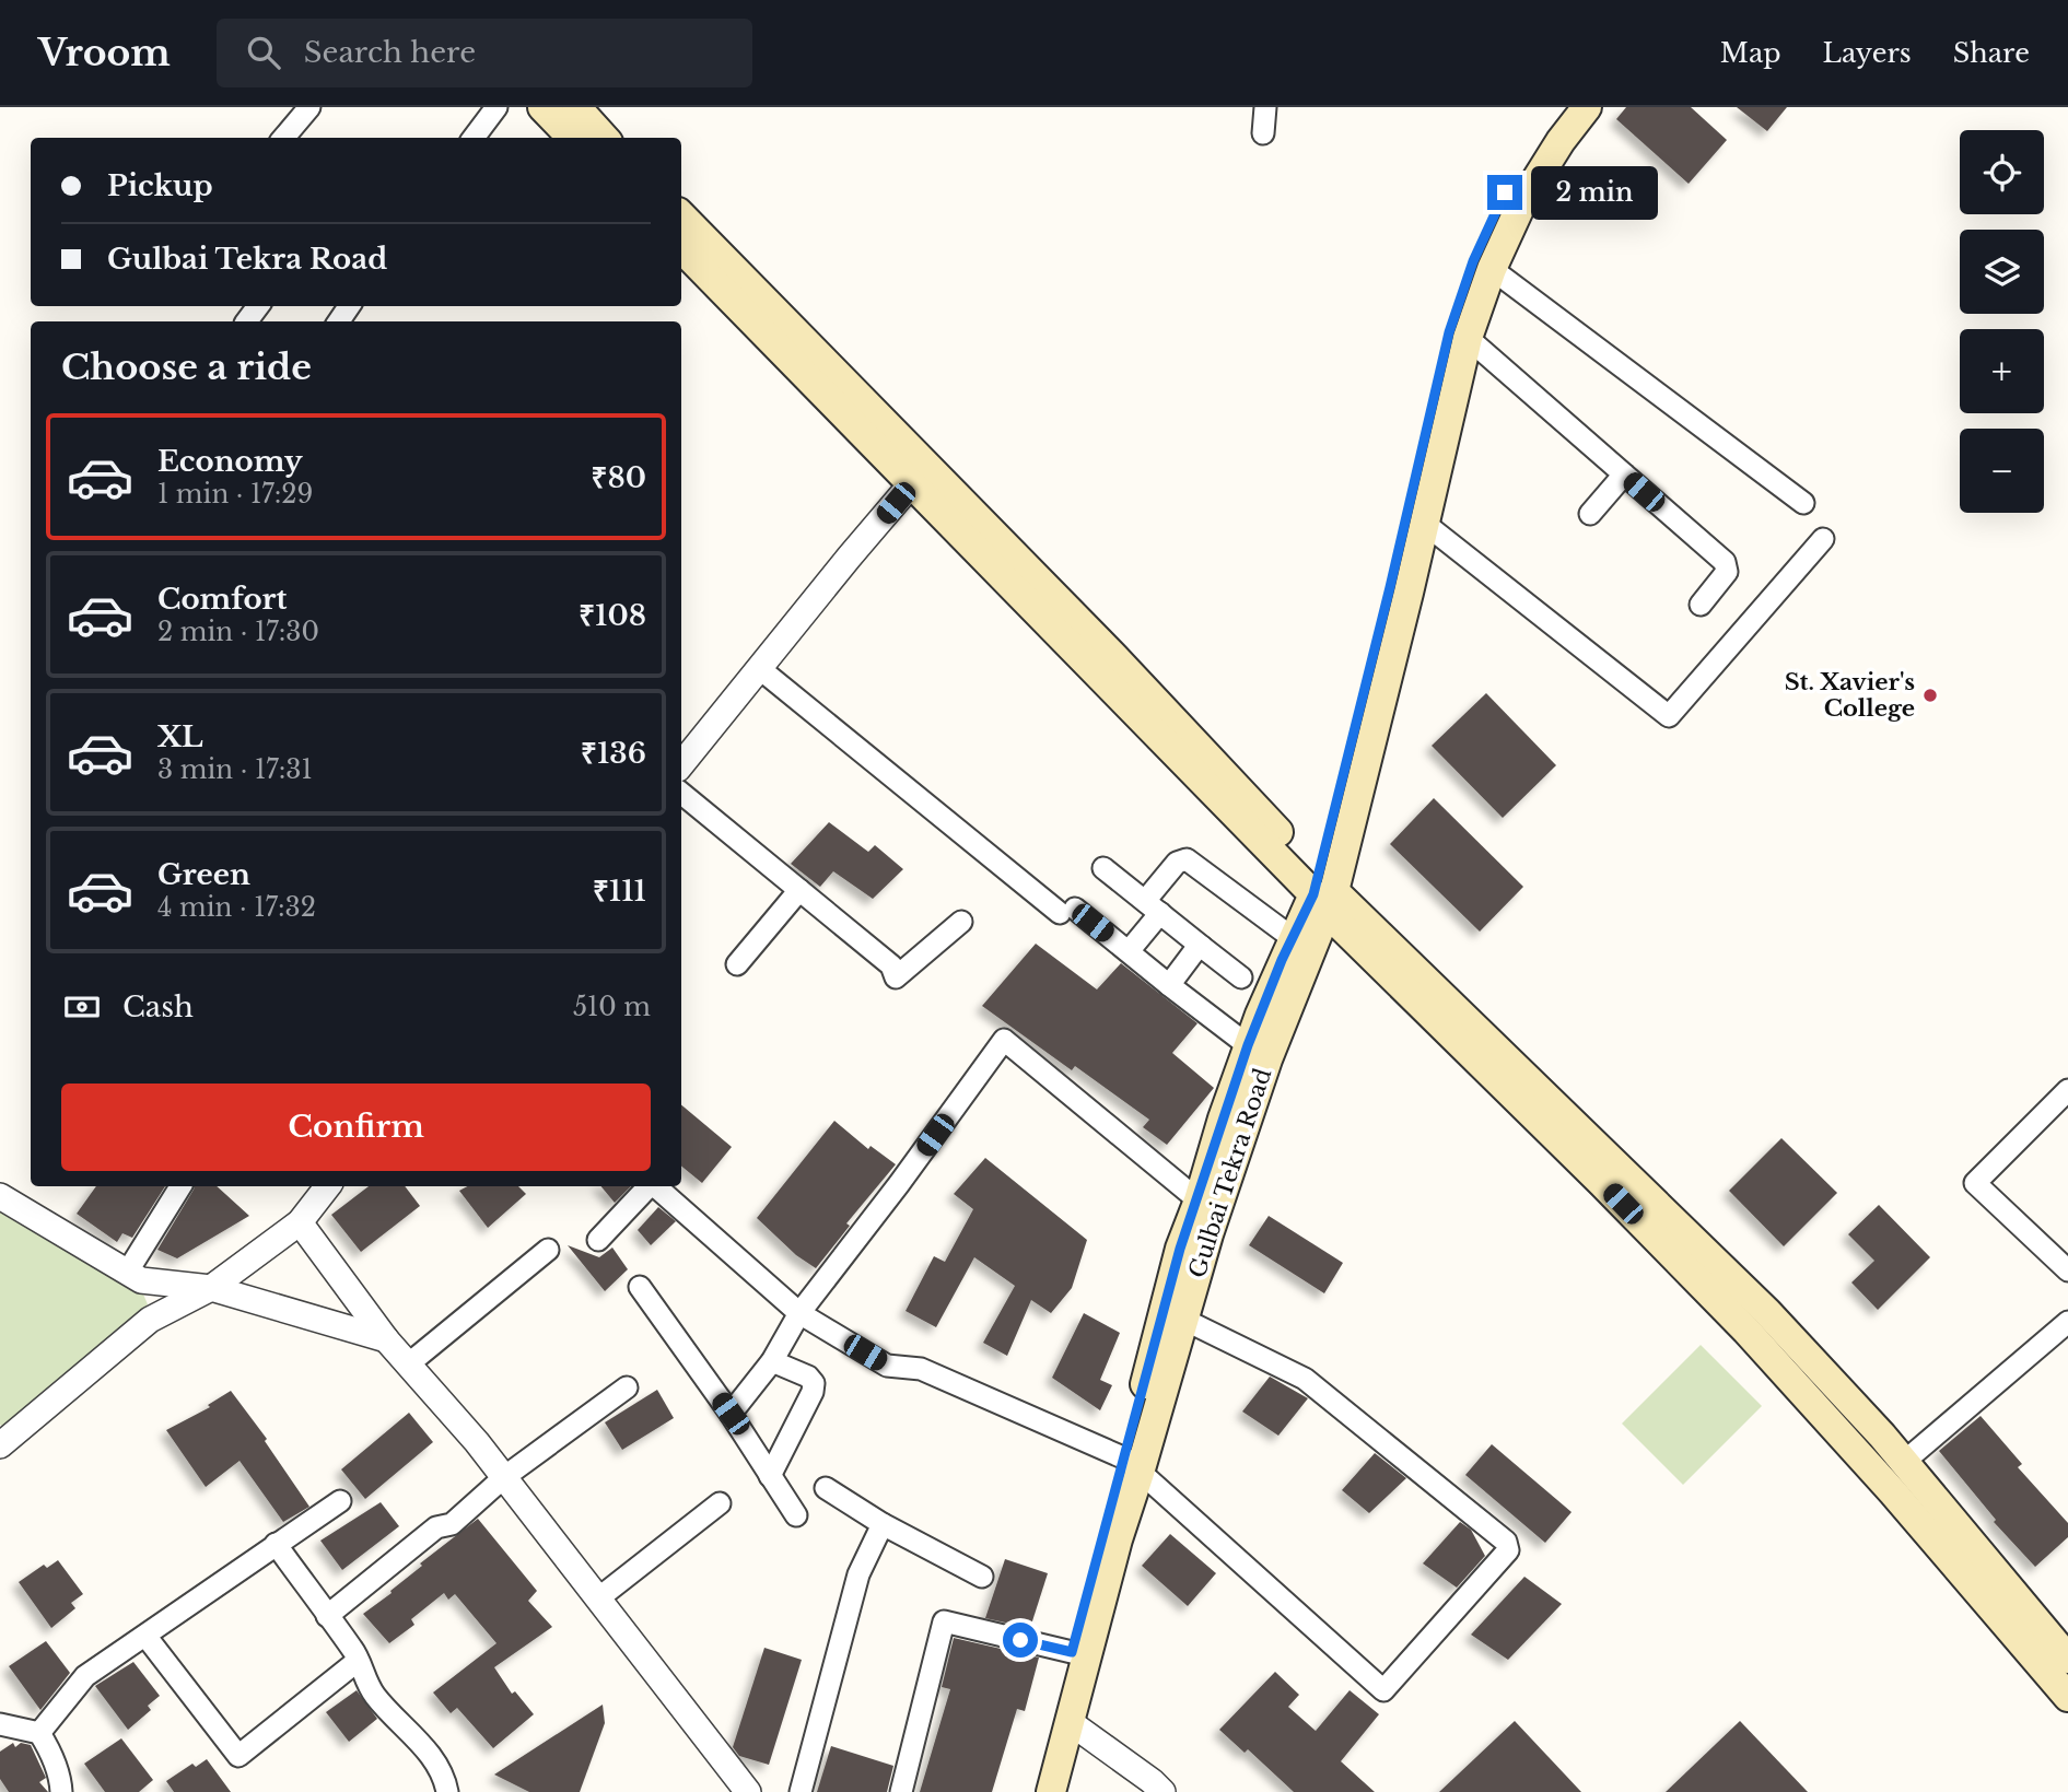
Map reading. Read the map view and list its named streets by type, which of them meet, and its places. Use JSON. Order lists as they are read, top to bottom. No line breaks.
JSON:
{"streets":{"main road":["Gulbai Tekra Road"]},"places":["St. Xavier's College"],"page":{"header":"Vroom","search":"Search here","nav":["Map","Layers","Share"],"map_buttons":["+","−"],"banner":["Pickup","Gulbai Tekra Road"],"bubble":"2 min","heading":"Choose a ride","list":[{"name":"Economy","note":"1 min · 17:29","value":"₹80"},{"name":"Comfort","note":"2 min · 17:30","value":"₹108"},{"name":"XL","note":"3 min · 17:31","value":"₹136"},{"name":"Green","note":"4 min · 17:32","value":"₹111"}],"pay":["Cash","510 m"],"buttons":"Confirm"}}
